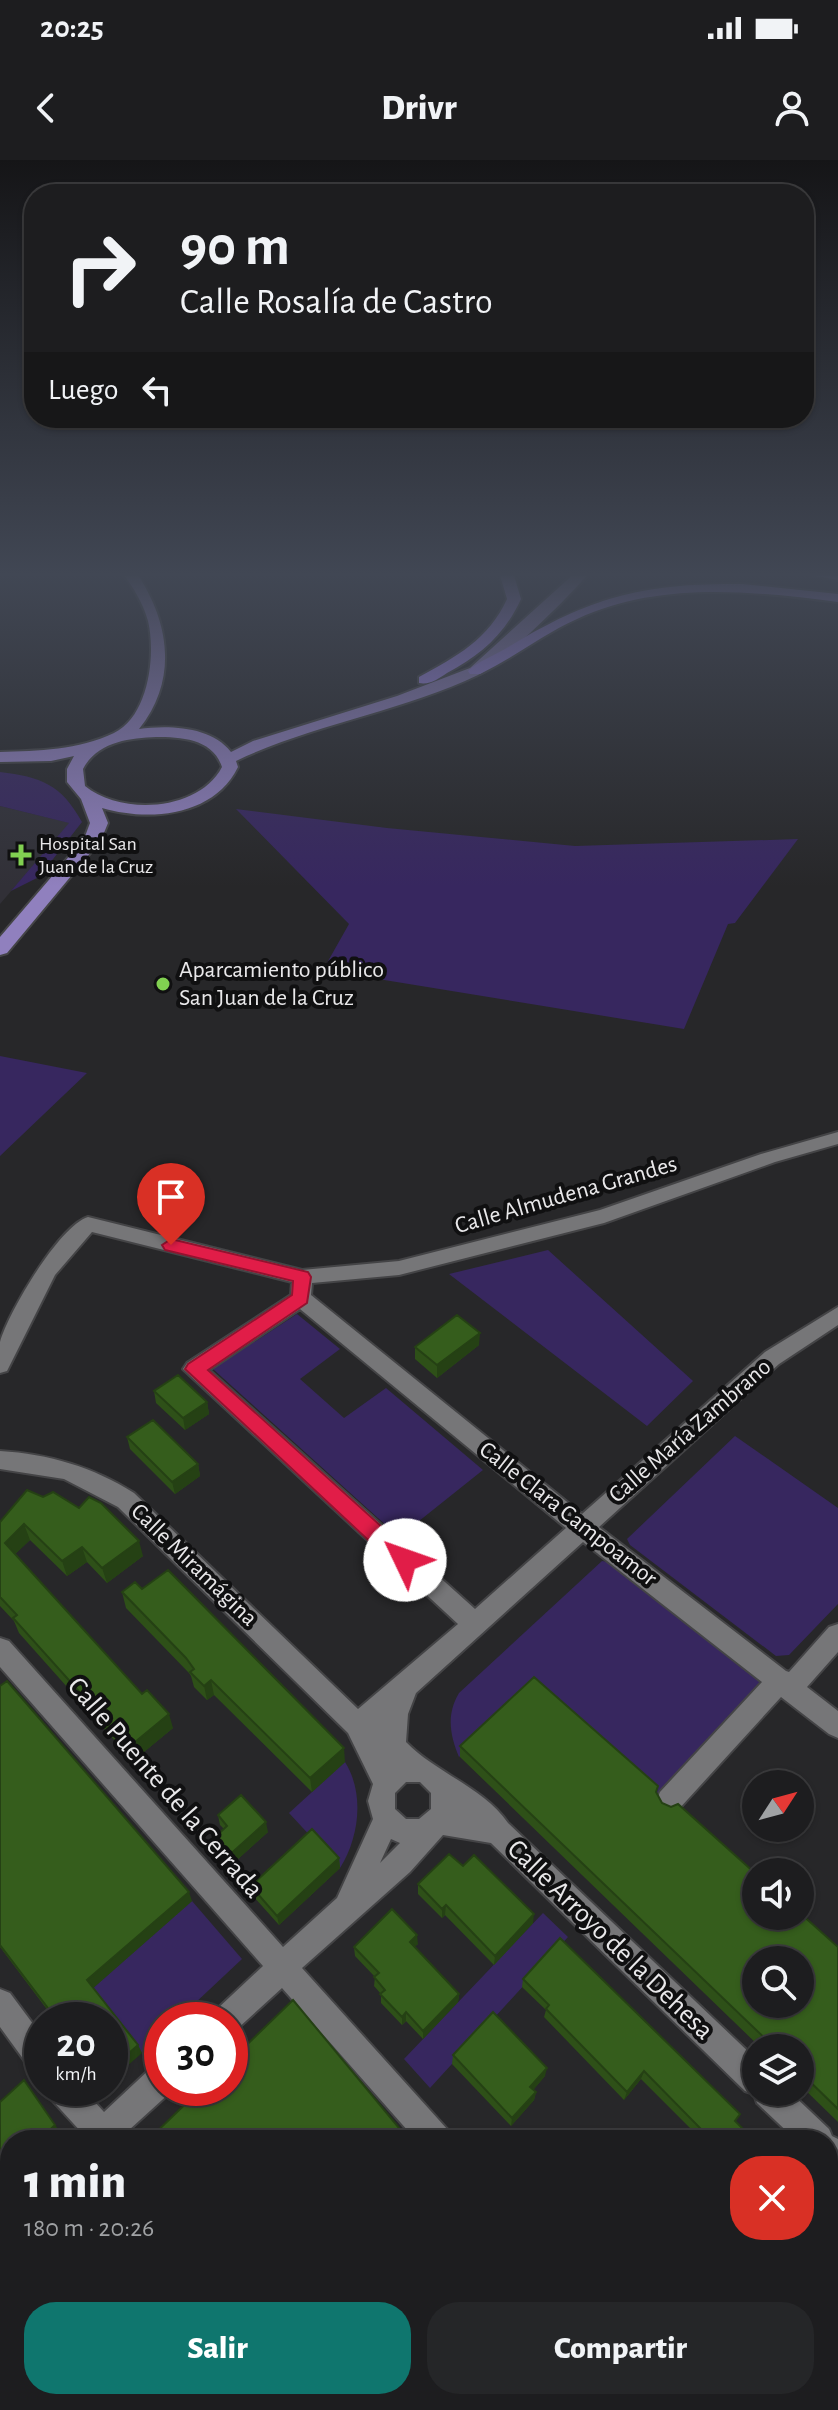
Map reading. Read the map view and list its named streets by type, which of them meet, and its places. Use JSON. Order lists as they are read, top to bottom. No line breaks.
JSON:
{"streets":{"street":["Calle Almudena Grandes","Calle María Zambrano","Calle Clara Campoamor","Calle Miramágina","Calle Puente de la Cerrada","Calle Arroyo de la Dehesa"]},"crossings":[["Calle Almudena Grandes","Calle Clara Campoamor"],["Calle María Zambrano","Calle Clara Campoamor"],["Calle María Zambrano","Calle Miramágina"],["Calle Miramágina","Calle Arroyo de la Dehesa"]],"places":{"health":["Hospital San Juan de la Cruz"],"other":["Aparcamiento público San Juan de la Cruz"]},"north":"top right","page":{"status":"20:25","header":"Drivr","turn":["90 m","Calle Rosalía de Castro"],"then":"Luego","speed":"20 km/h","limit":"30","heading":["1 min","180 m · 20:26"],"buttons":["Salir","Compartir"]}}
